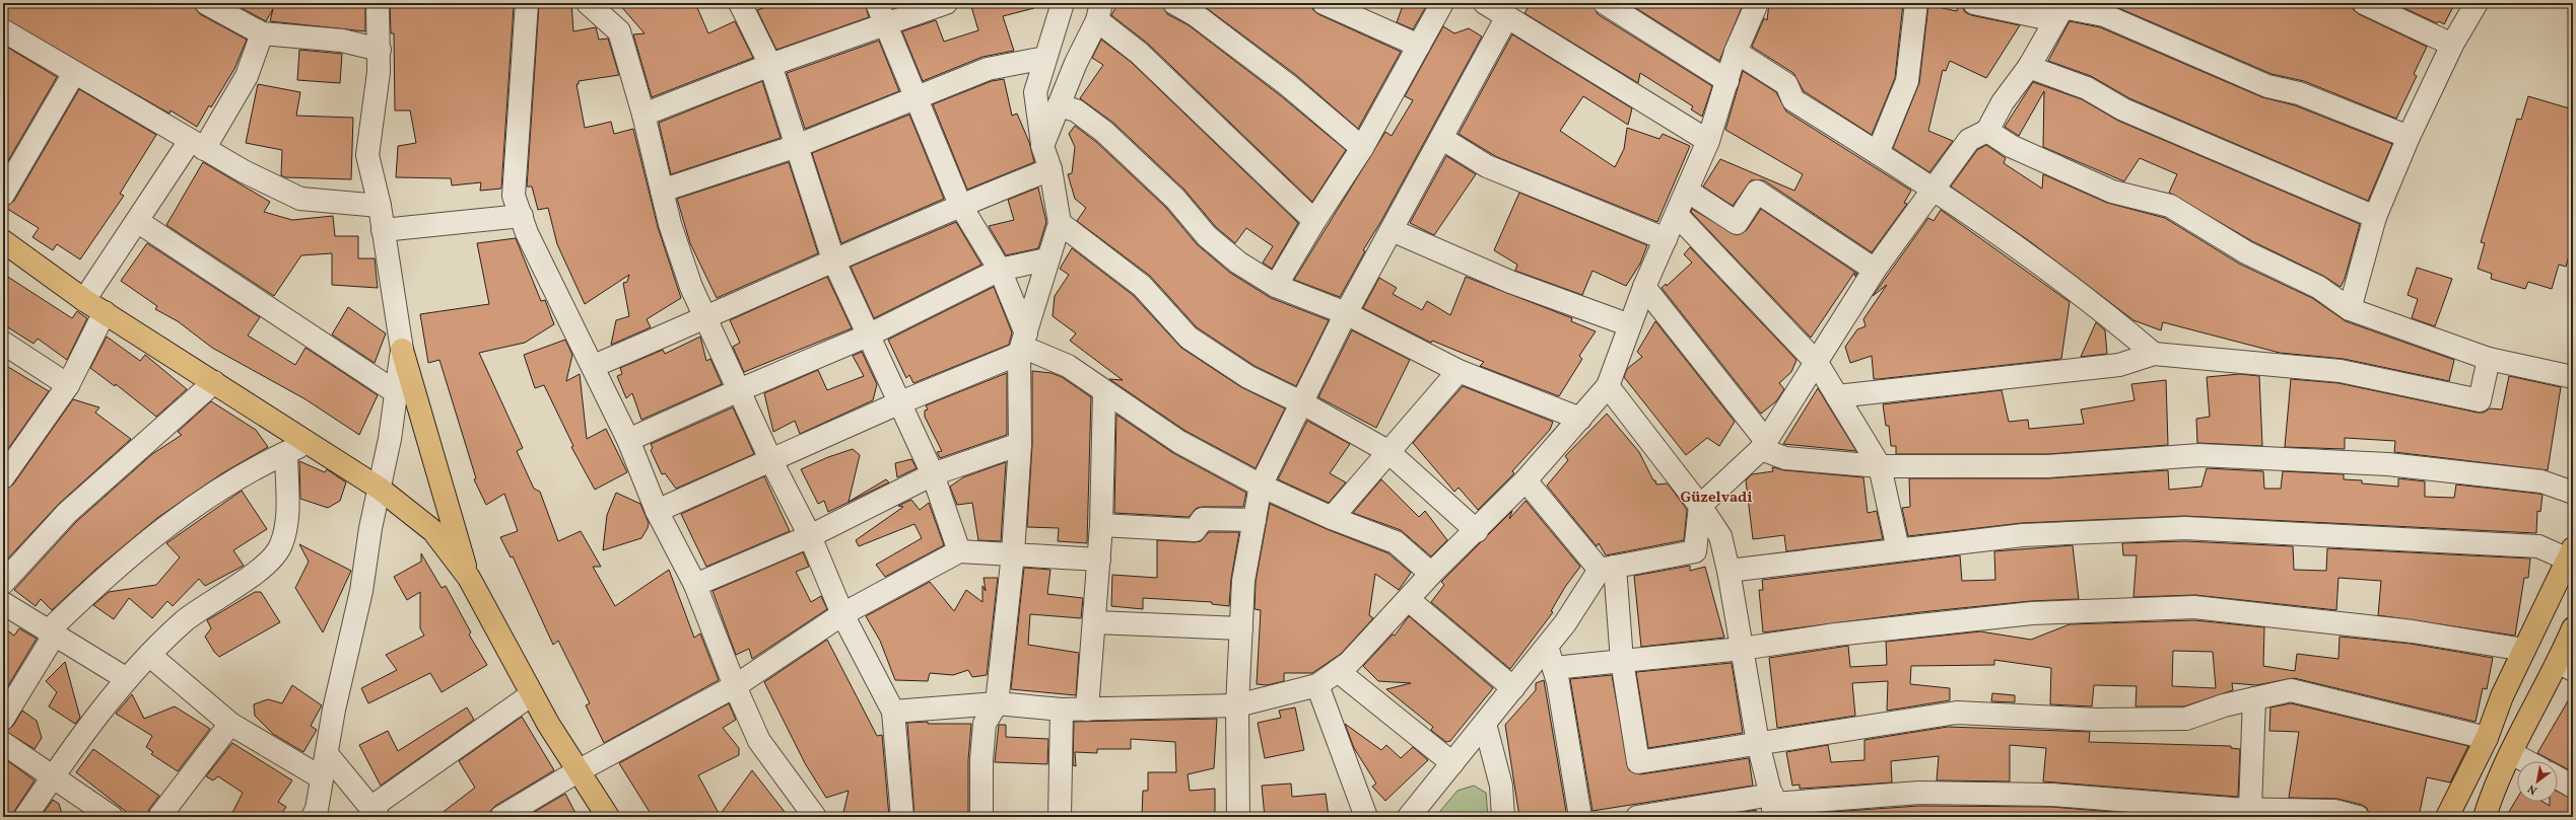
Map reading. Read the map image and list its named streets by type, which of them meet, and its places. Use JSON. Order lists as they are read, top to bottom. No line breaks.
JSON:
{"districts":["Güzelvadi"],"north":"bottom left"}
